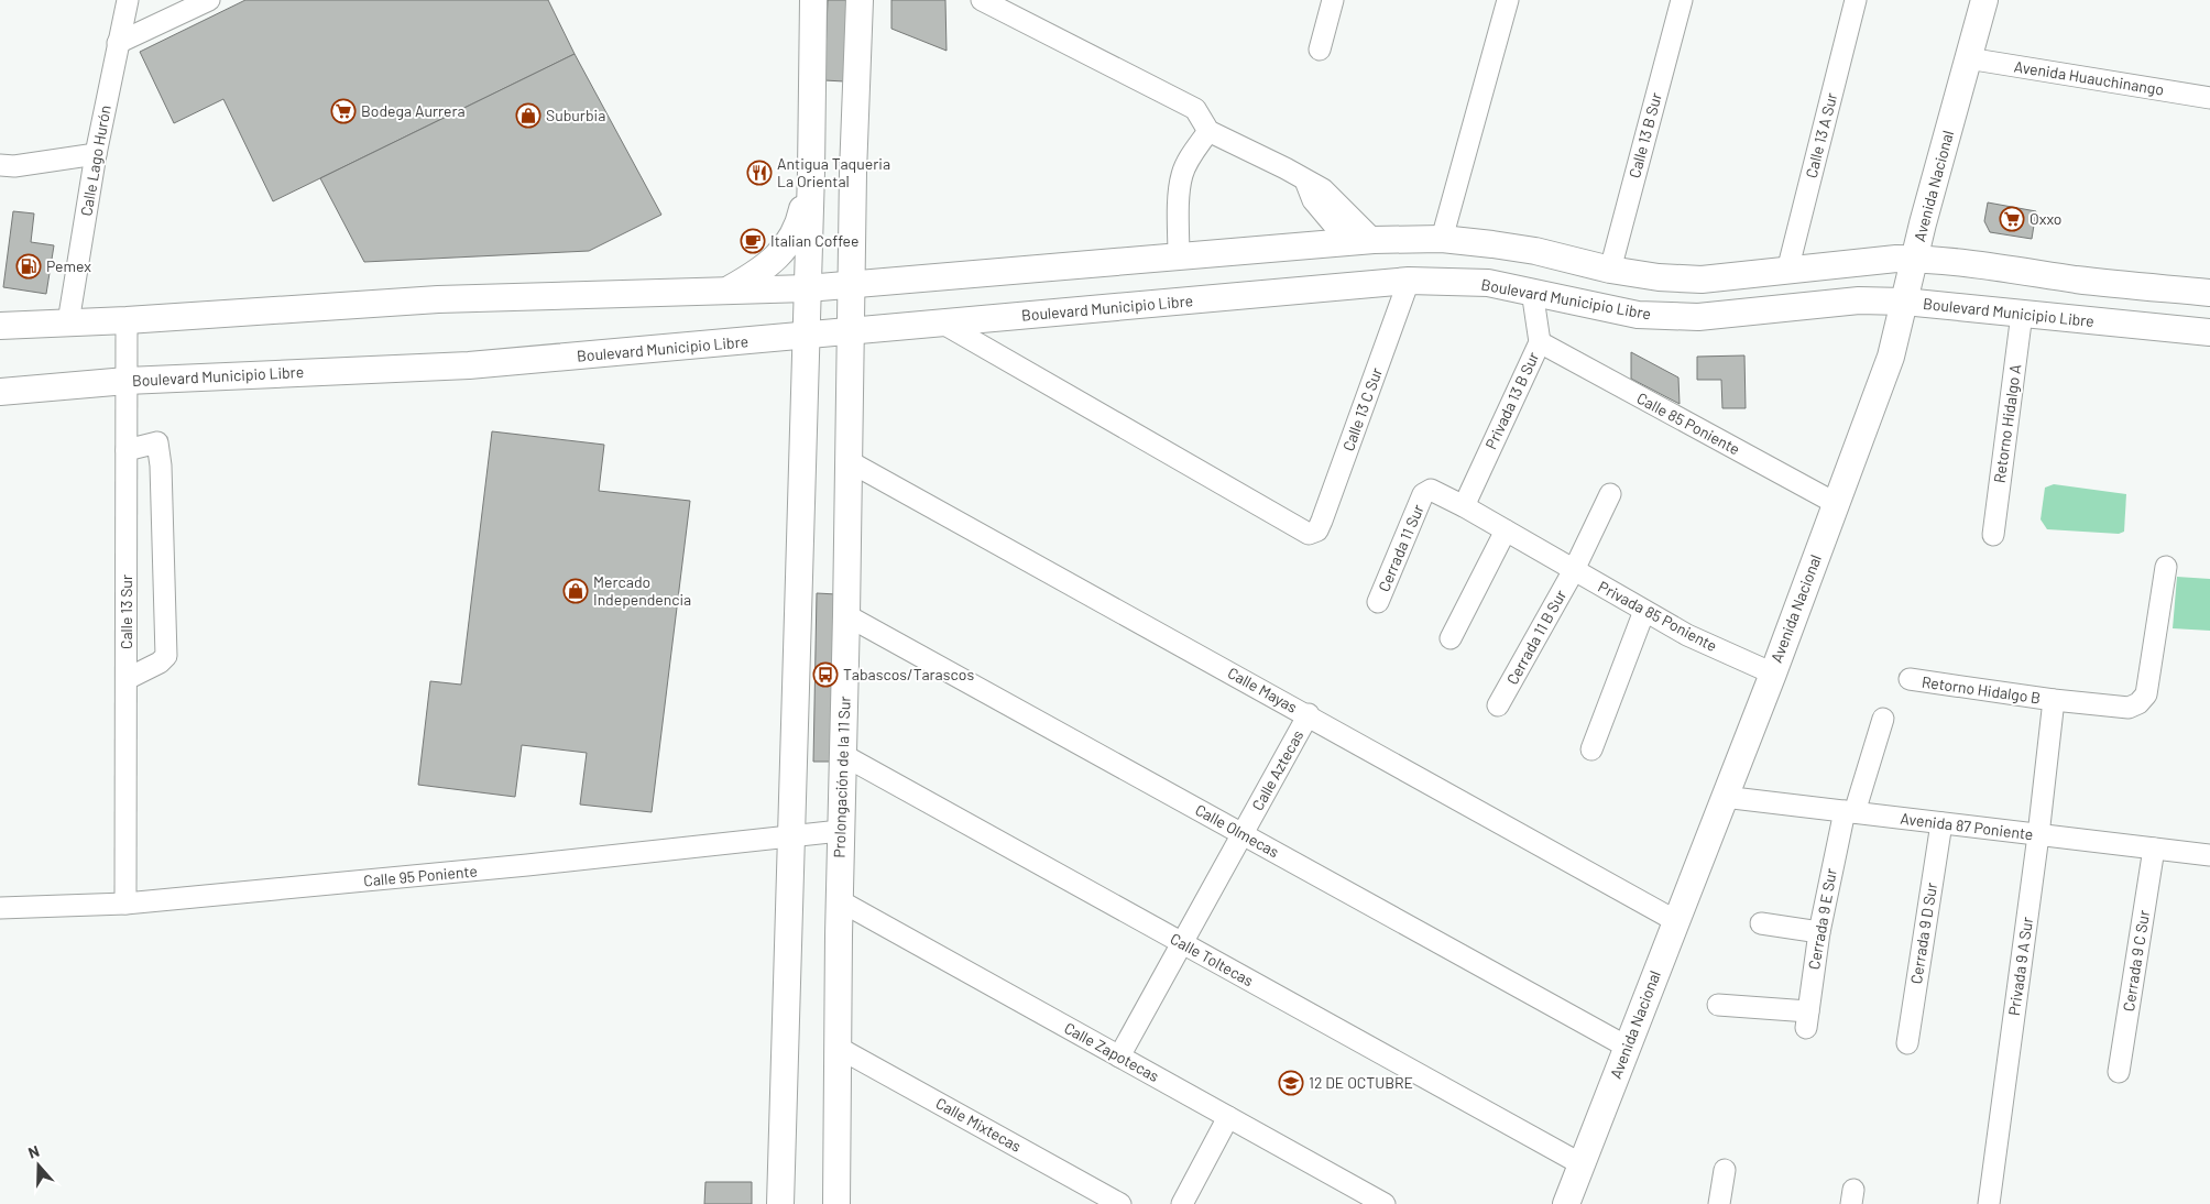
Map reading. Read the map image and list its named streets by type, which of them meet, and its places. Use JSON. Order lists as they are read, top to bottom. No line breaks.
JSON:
{"streets":{"main road":["Avenida Nacional","Boulevard Municipio Libre","Prolongación de la 11 Sur"],"street":["Avenida Huauchinango","Calle 13 B Sur","Calle 13 A Sur","Calle Lago Hurón","Privada 13 B Sur","Calle 13 C Sur","Calle 85 Poniente","Retorno Hidalgo A","Cerrada 11 Sur","Calle 13 Sur","Privada 85 Poniente","Cerrada 11 B Sur","Calle Mayas","Retorno Hidalgo B","Calle Aztecas","Avenida 87 Poniente","Calle Olmecas","Calle 95 Poniente","Cerrada 9 E Sur","Cerrada 9 D Sur","Calle Toltecas","Cerrada 9 C Sur","Privada 9 A Sur","Calle Zapotecas","Calle Mixtecas"]},"crossings":[["Avenida Huauchinango","Avenida Nacional"],["Avenida Nacional","Boulevard Municipio Libre"],["Avenida Nacional","Calle 85 Poniente"],["Avenida Nacional","Privada 85 Poniente"],["Avenida Nacional","Calle Mayas"],["Avenida Nacional","Avenida 87 Poniente"],["Avenida Nacional","Calle Olmecas"],["Avenida Nacional","Calle Toltecas"],["Boulevard Municipio Libre","Privada 13 B Sur"],["Boulevard Municipio Libre","Calle 13 C Sur"],["Boulevard Municipio Libre","Retorno Hidalgo A"],["Boulevard Municipio Libre","Calle 13 Sur"],["Boulevard Municipio Libre","Prolongación de la 11 Sur"],["Privada 13 B Sur","Calle 85 Poniente"],["Privada 13 B Sur","Privada 85 Poniente"],["Cerrada 11 Sur","Privada 85 Poniente"],["Calle 13 Sur","Calle 95 Poniente"],["Privada 85 Poniente","Cerrada 11 B Sur"],["Calle Mayas","Calle Aztecas"],["Calle Mayas","Prolongación de la 11 Sur"],["Retorno Hidalgo B","Avenida 87 Poniente"],["Retorno Hidalgo B","Privada 9 A Sur"],["Calle Aztecas","Calle Olmecas"],["Calle Aztecas","Calle Toltecas"],["Calle Aztecas","Calle Zapotecas"],["Prolongación de la 11 Sur","Calle Olmecas"],["Prolongación de la 11 Sur","Calle 95 Poniente"],["Prolongación de la 11 Sur","Calle Toltecas"],["Prolongación de la 11 Sur","Calle Zapotecas"],["Prolongación de la 11 Sur","Calle Mixtecas"],["Avenida 87 Poniente","Cerrada 9 E Sur"],["Avenida 87 Poniente","Cerrada 9 D Sur"],["Avenida 87 Poniente","Cerrada 9 C Sur"],["Avenida 87 Poniente","Privada 9 A Sur"]],"places":{"supermarket":["Bodega Aurrera","Oxxo"],"shop":["Suburbia","Mercado Independencia"],"restaurant":["Antigua Taqueria La Oriental"],"cafe":["Italian Coffee"],"fuel station":["Pemex"],"bus stop":["Tabascos/Tarascos"],"school or university":["12 DE OCTUBRE"]},"north":"top"}
